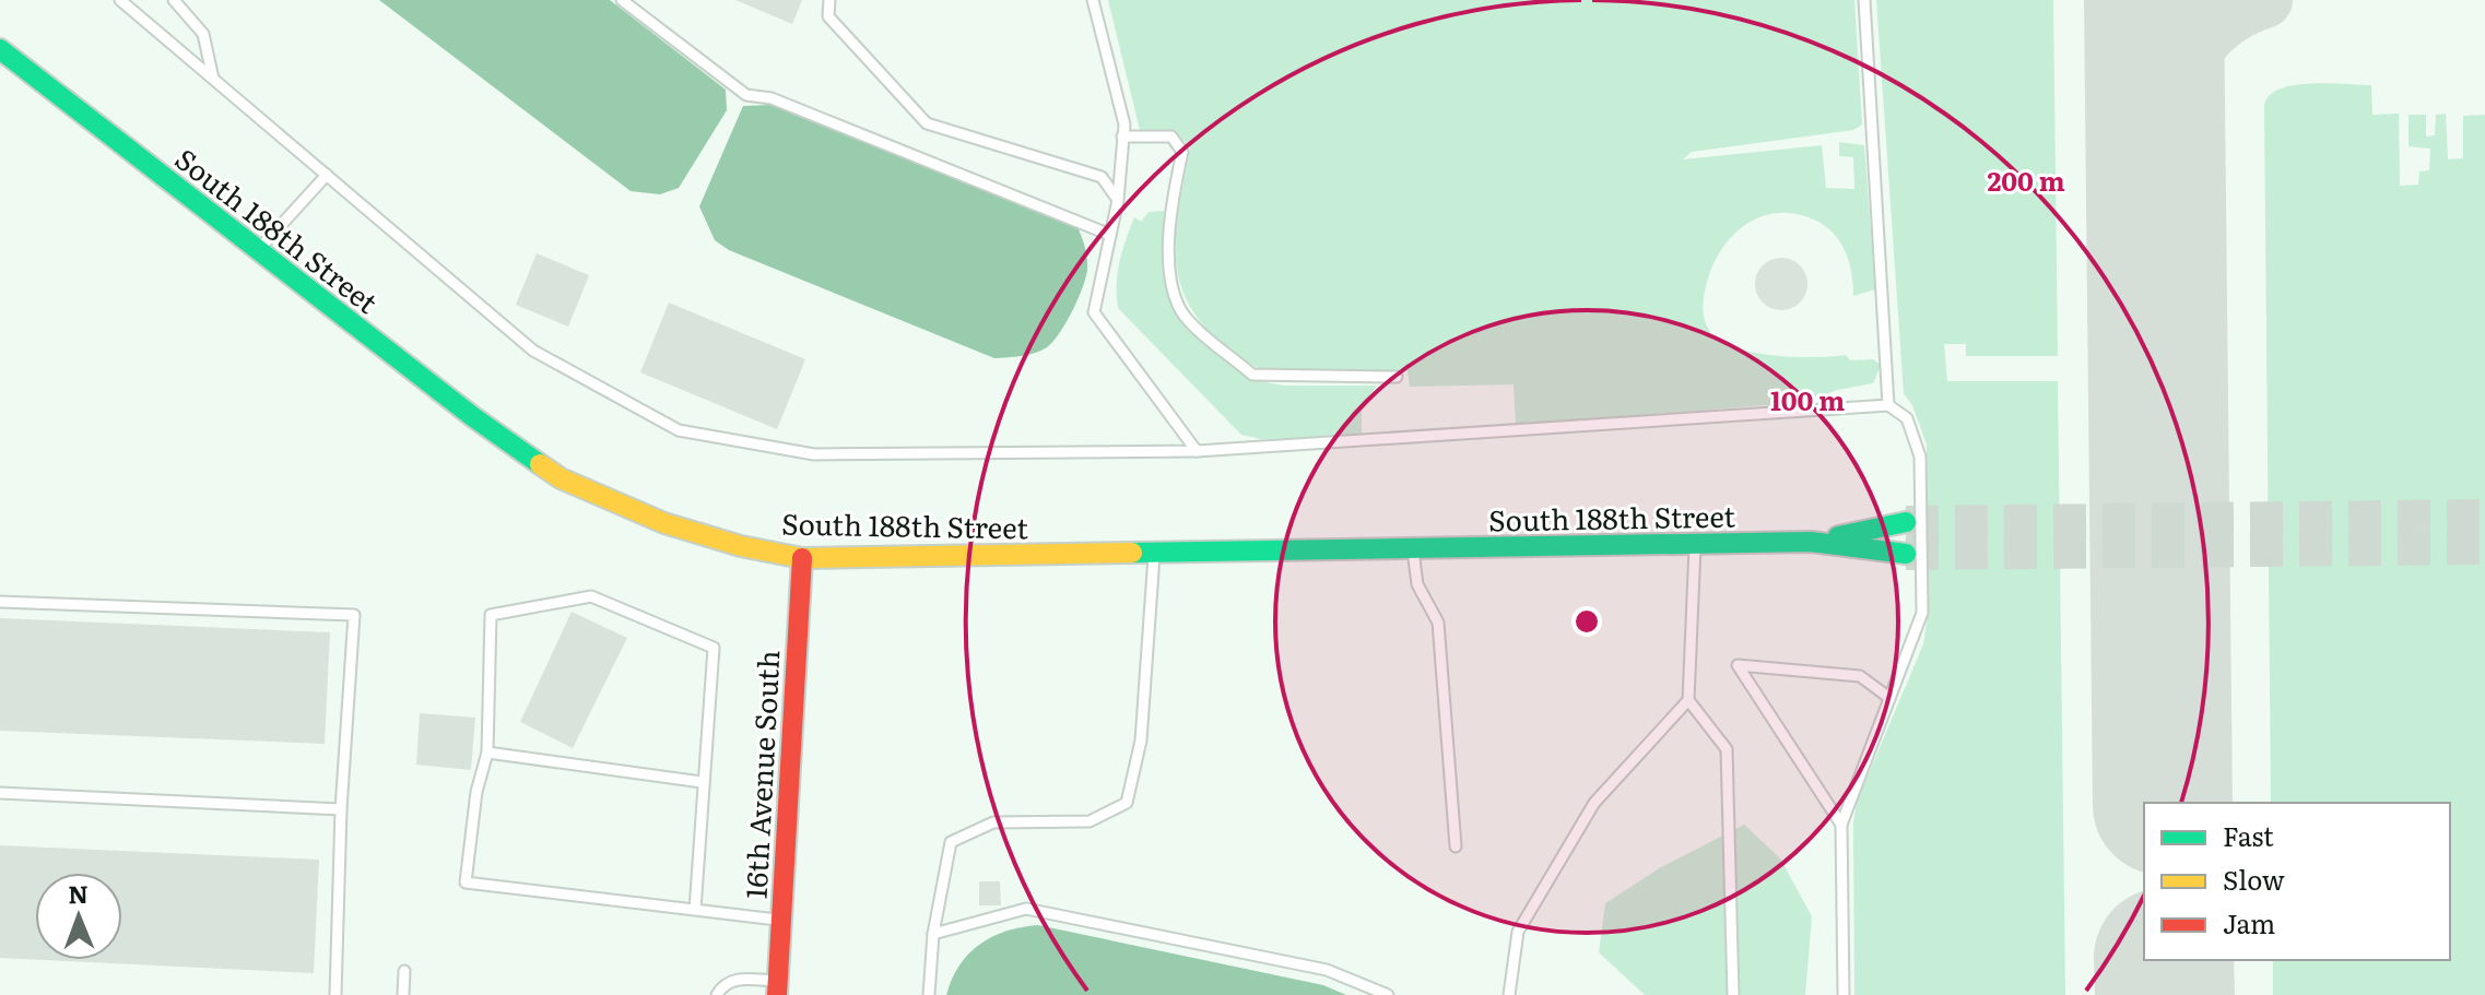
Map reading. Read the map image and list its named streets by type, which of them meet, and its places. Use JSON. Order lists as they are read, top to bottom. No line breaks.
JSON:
{"streets":{"main road":["South 188th Street","16th Avenue South"]},"crossings":[["South 188th Street","16th Avenue South"]],"legend":["Fast","Slow","Jam"],"north":"top","rings":["200 m","100 m"]}
